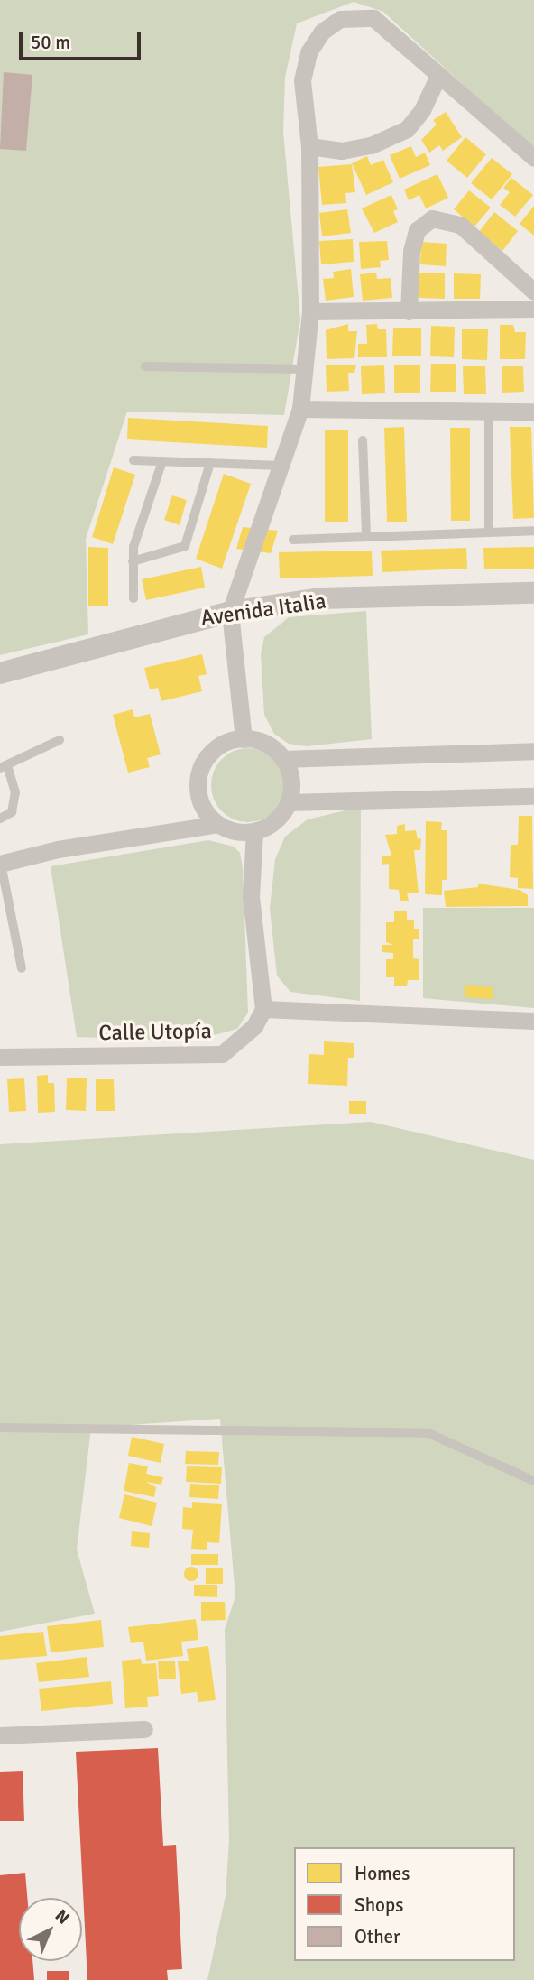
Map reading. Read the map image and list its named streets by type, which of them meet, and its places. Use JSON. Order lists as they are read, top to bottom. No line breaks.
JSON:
{"streets":{"street":["Avenida Italia","Calle Utopía"]},"legend":["Homes","Shops","Other"],"scale_bar":"50 m","north":"top right"}
